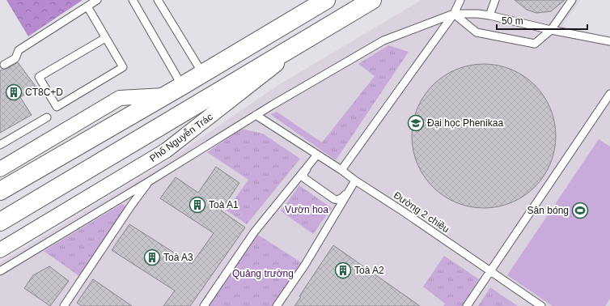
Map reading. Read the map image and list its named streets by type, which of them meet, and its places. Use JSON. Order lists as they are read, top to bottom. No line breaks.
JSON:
{"streets":{"main road":["Phố Nguyễn Trác"],"lane":["Đường 2 chiều"]},"parks":["Vườn hoa","Quảng trường"],"places":{"building":["CT8C+D","Toà A1","Toà A3","Toà A2"],"school or university":["Đại học Phenikaa"],"sports":["Sân bóng"]},"scale_bar":"50 m"}
